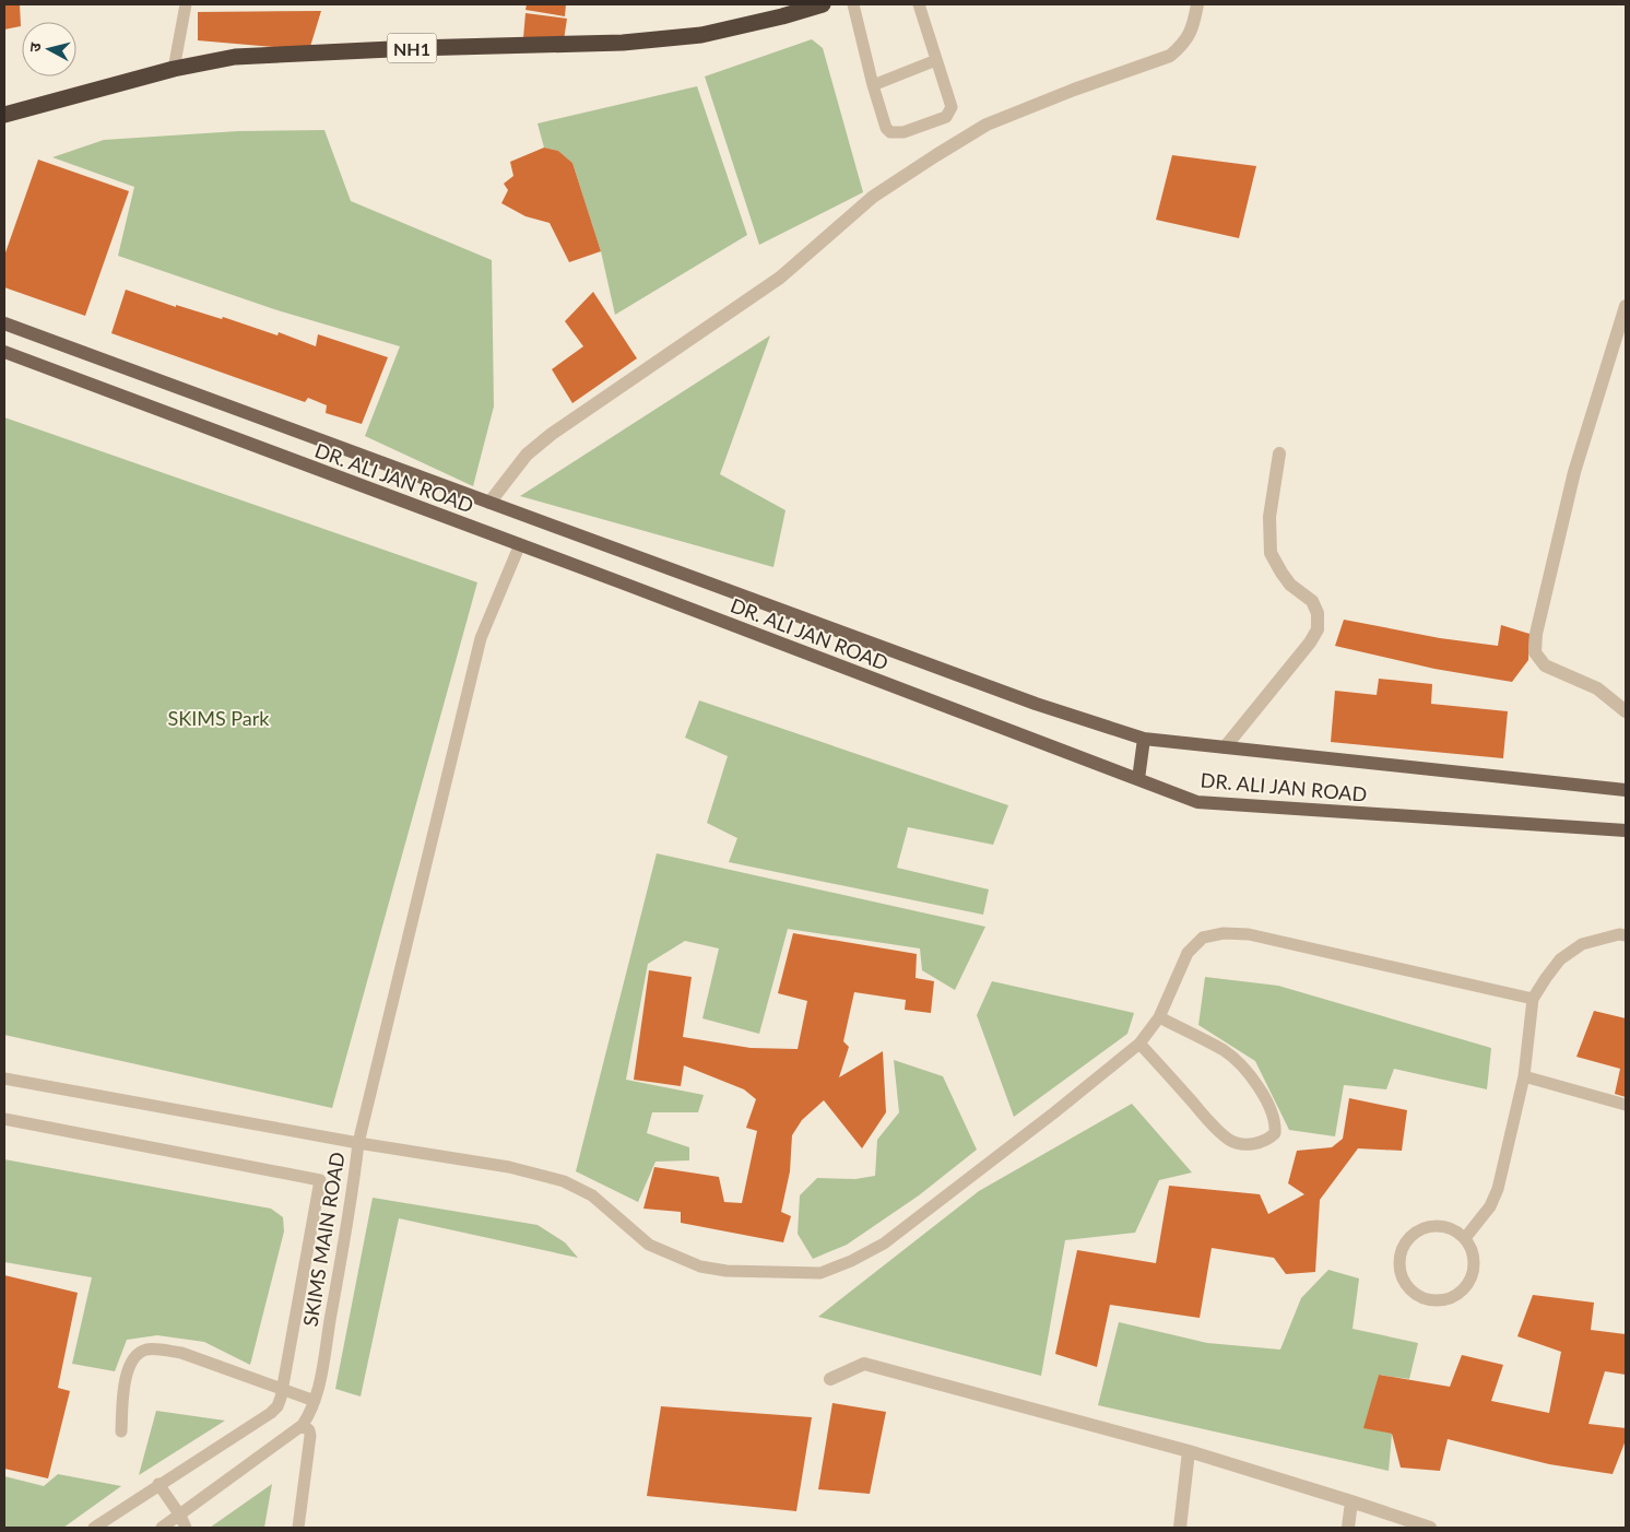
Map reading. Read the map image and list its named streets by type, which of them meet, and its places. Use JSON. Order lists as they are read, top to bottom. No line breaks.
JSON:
{"streets":{"highway":["NH1"],"main road":["DR. ALI JAN ROAD"],"lane":["SKIMS MAIN ROAD"]},"parks":["SKIMS Park"],"north":"left"}
